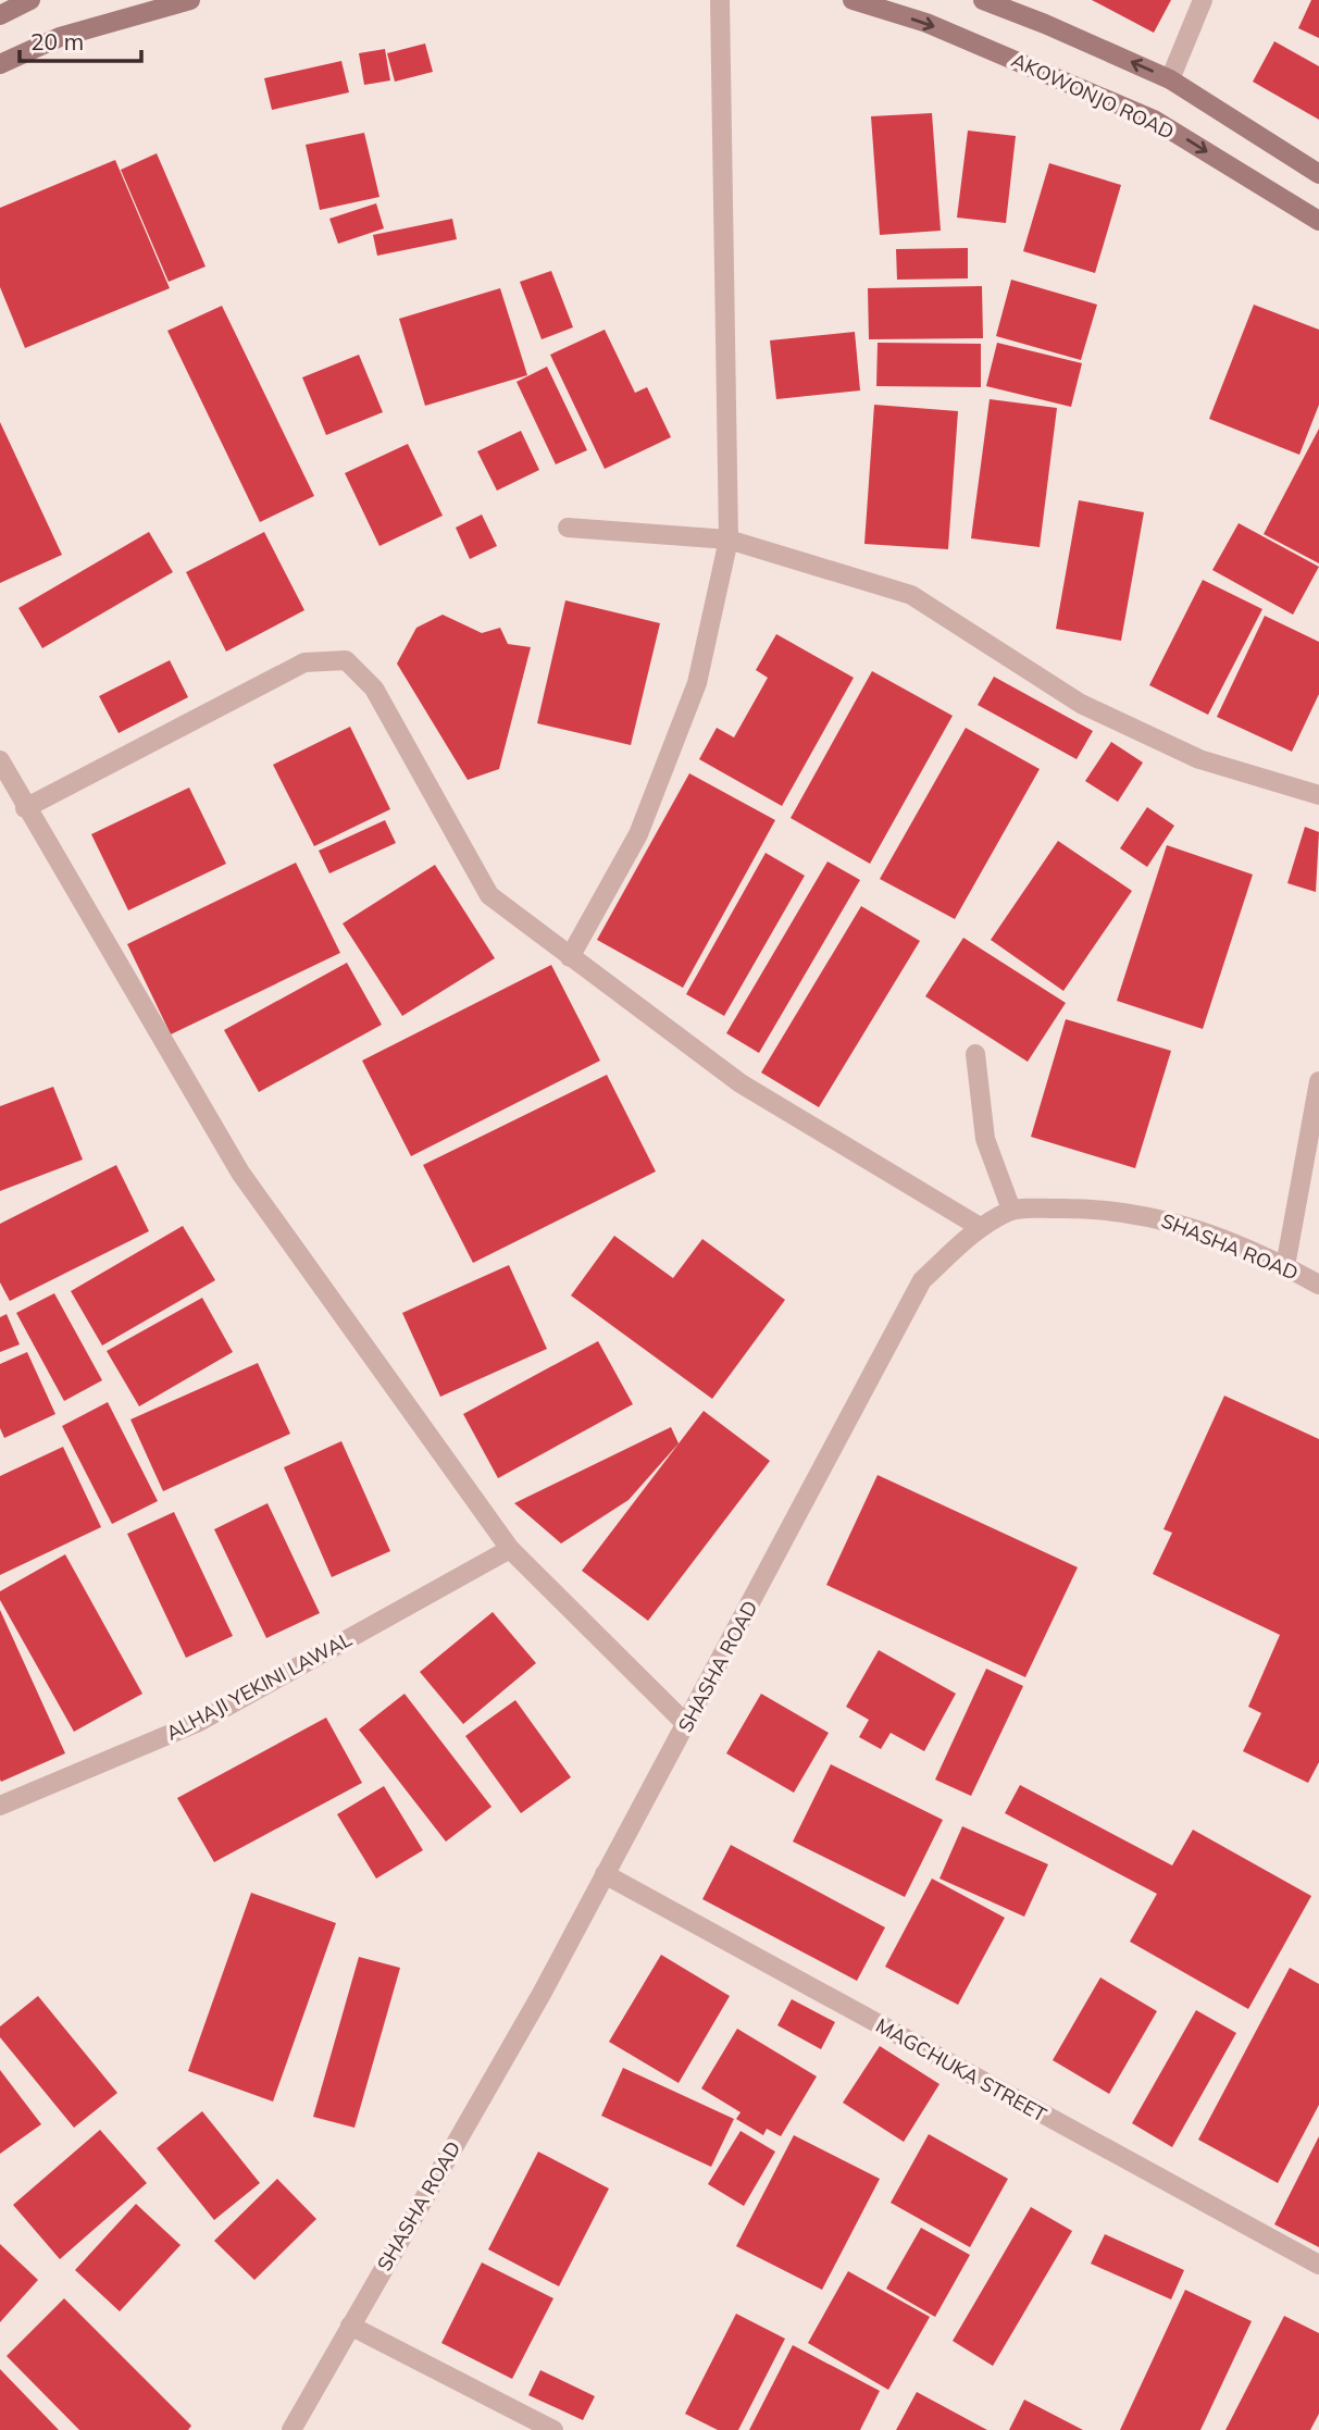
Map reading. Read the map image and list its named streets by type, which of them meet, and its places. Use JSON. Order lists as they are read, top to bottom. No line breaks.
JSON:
{"streets":{"main road":["AKOWONJO ROAD"],"street":["SHASHA ROAD","ALHAJI YEKINI LAWAL","MAGCHUKA STREET"]},"crossings":[["SHASHA ROAD","MAGCHUKA STREET"]],"scale_bar":"20 m"}
